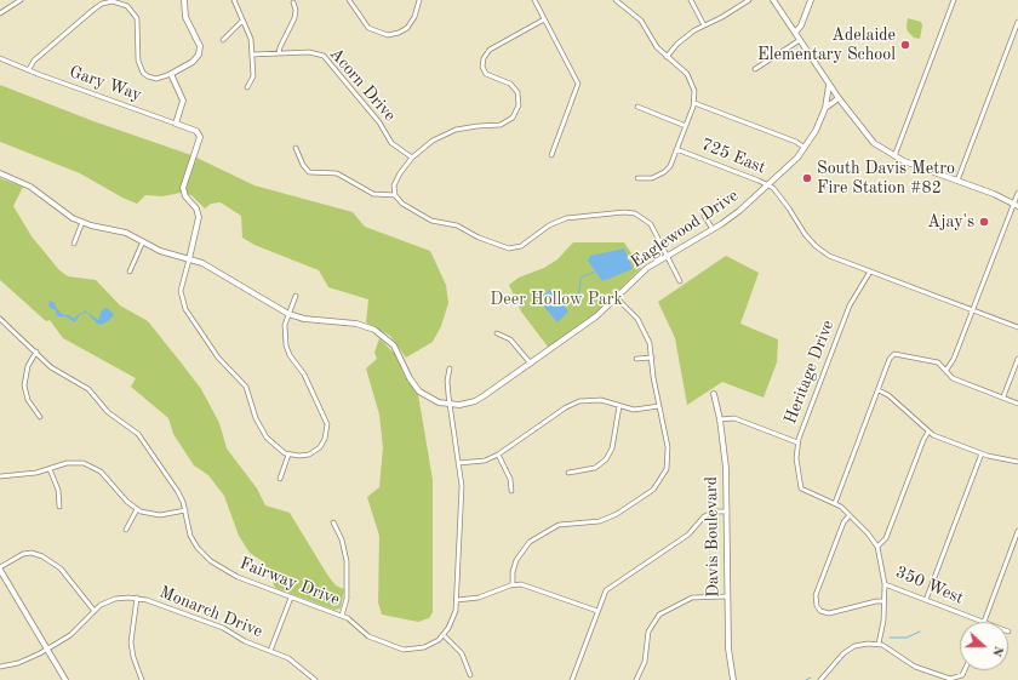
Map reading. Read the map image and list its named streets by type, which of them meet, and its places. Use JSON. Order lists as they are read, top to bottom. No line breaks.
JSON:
{"streets":{"main road":["Gary Way","Eaglewood Drive","Davis Boulevard"],"street":["Acorn Drive","725 East","Heritage Drive","Fairway Drive","350 West","Monarch Drive"]},"crossings":[["725 East","Eaglewood Drive"],["725 East","Heritage Drive"]],"parks":["Deer Hollow Park"],"places":["Adelaide Elementary School","South Davis Metro Fire Station #82","Ajay's"],"north":"right"}
